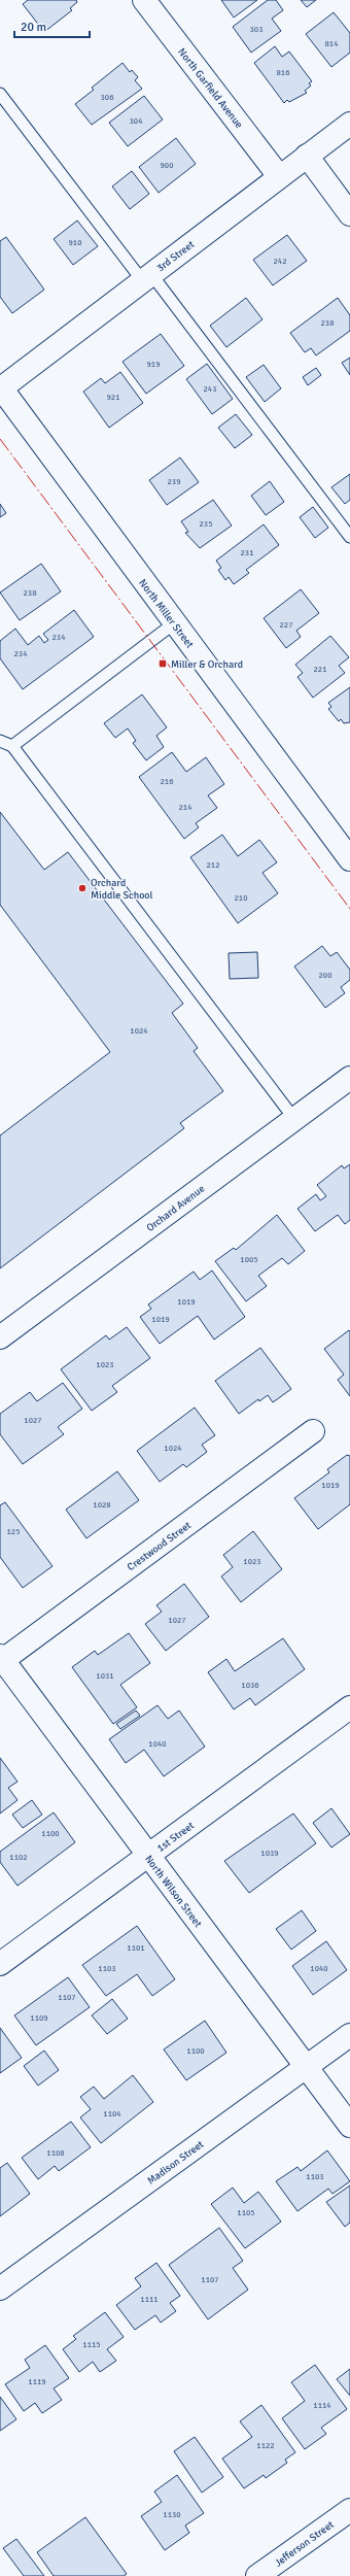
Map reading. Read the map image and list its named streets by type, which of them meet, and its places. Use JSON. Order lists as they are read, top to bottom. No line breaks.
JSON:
{"streets":{"street":["North Garfield Avenue","3rd Street","North Miller Street","Orchard Avenue","Crestwood Street","1st Street","North Wilson Street","Madison Street","Jefferson Street"]},"crossings":[["North Garfield Avenue","3rd Street"],["3rd Street","North Miller Street"],["Crestwood Street","North Wilson Street"],["1st Street","North Wilson Street"],["North Wilson Street","Madison Street"]],"places":{"transit":["Miller & Orchard"],"other":["Orchard Middle School"]},"house_numbers":["303","814","816","306","304","900","910","242","238","919","243","921","239","235","231","238","227","234","234","221","216","214","212","210","200","1024","1005","1019","1019","1023","1027","1024","1019","1028","125","1023","1027","1031","1036","1040","1100","1039","1102","1101","1103","1040","1107","1109","1100","1104","1108","1103","1105","1107","1111","1115","1119","1114","1122","1130"],"scale_bar":"20 m"}
